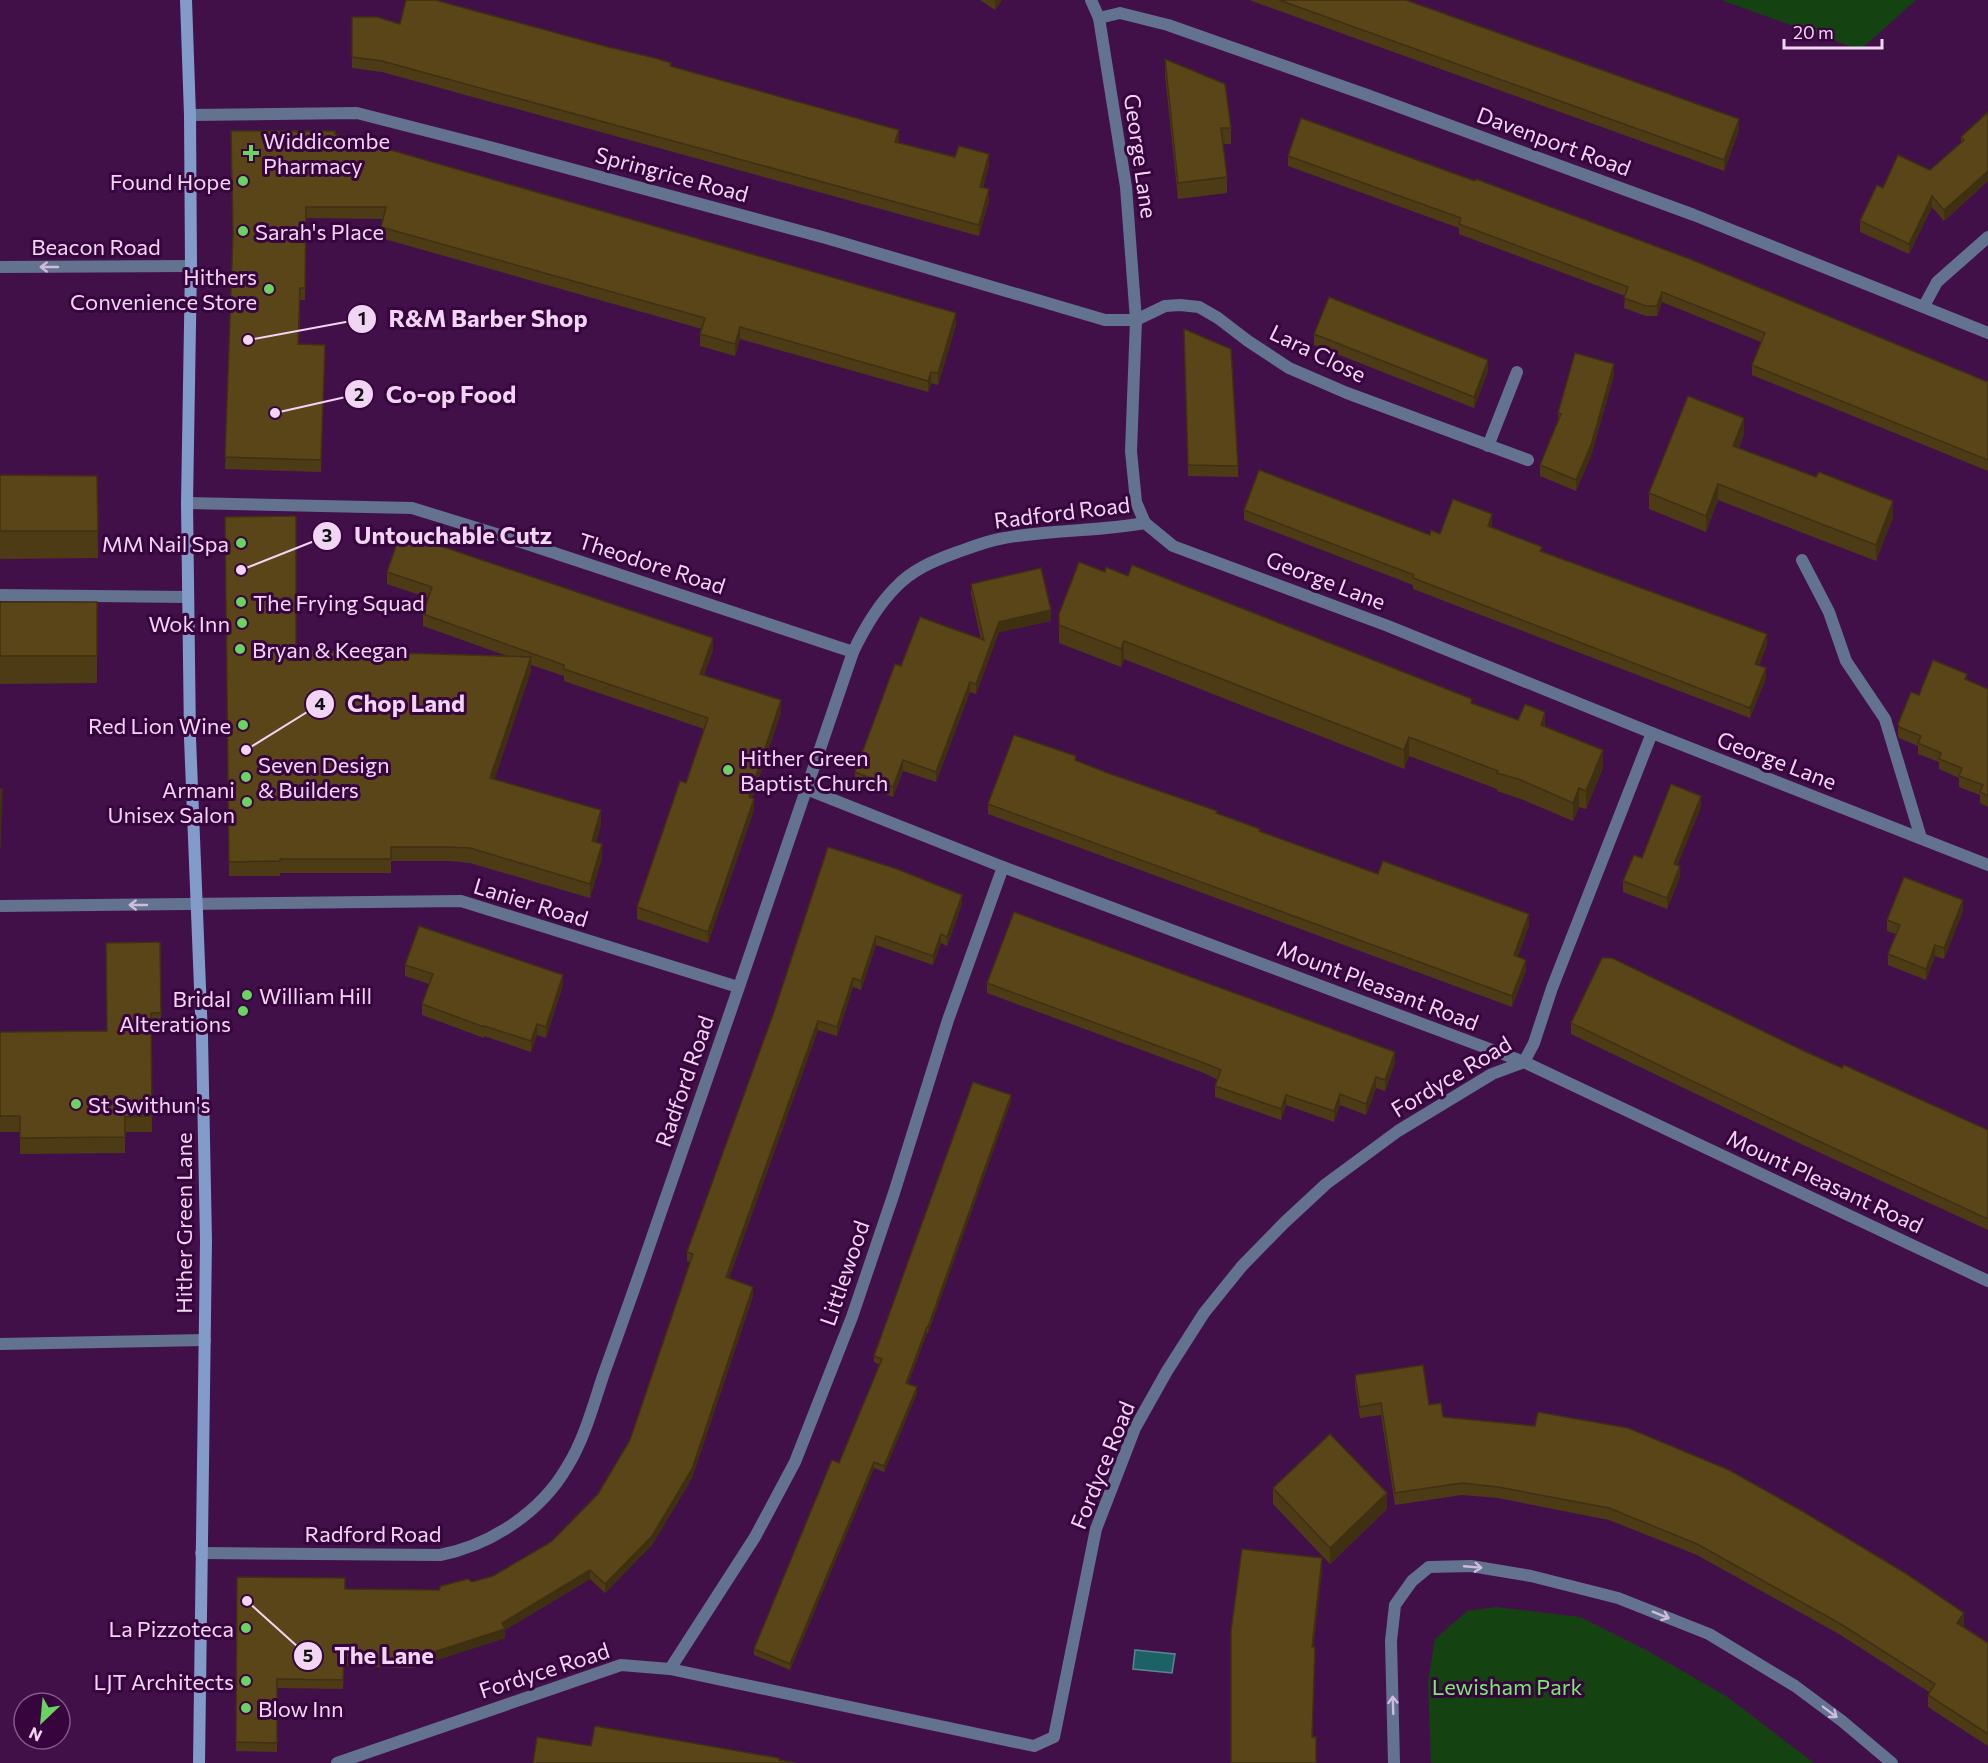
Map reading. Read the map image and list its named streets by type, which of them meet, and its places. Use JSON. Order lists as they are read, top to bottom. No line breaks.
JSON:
{"streets":{"street":["Davenport Road","George Lane","Springrice Road","Beacon Road","Lara Close","Radford Road","Theodore Road","Lanier Road","Mount Pleasant Road","Fordyce Road","Hither Green Lane","Littlewood"]},"crossings":[["Davenport Road","George Lane"],["George Lane","Springrice Road"],["George Lane","Lara Close"],["George Lane","Radford Road"],["George Lane","Fordyce Road"],["Springrice Road","Lara Close"],["Springrice Road","Hither Green Lane"],["Beacon Road","Hither Green Lane"],["Radford Road","Theodore Road"],["Radford Road","Lanier Road"],["Radford Road","Mount Pleasant Road"],["Radford Road","Hither Green Lane"],["Theodore Road","Hither Green Lane"],["Lanier Road","Hither Green Lane"],["Mount Pleasant Road","Fordyce Road"],["Mount Pleasant Road","Littlewood"],["Fordyce Road","Littlewood"]],"one_way":["Beacon Road"],"parks":["Lewisham Park"],"places":{"health":["Widdicombe Pharmacy"],"other":["Found Hope","Sarah's Place","Hithers Convenience Store","R&M Barber Shop","Co-op Food","MM Nail Spa","Untouchable Cutz","The Frying Squad","Wok Inn","Bryan & Keegan","Red Lion Wine","Chop Land","Hither Green Baptist Church","Seven Design & Builders","Armani Unisex Salon","William Hill","Bridal Alterations","St Swithun's","The Lane","La Pizzoteca","LJT Architects","Blow Inn"]},"scale_bar":"20 m","north":"bottom left"}
